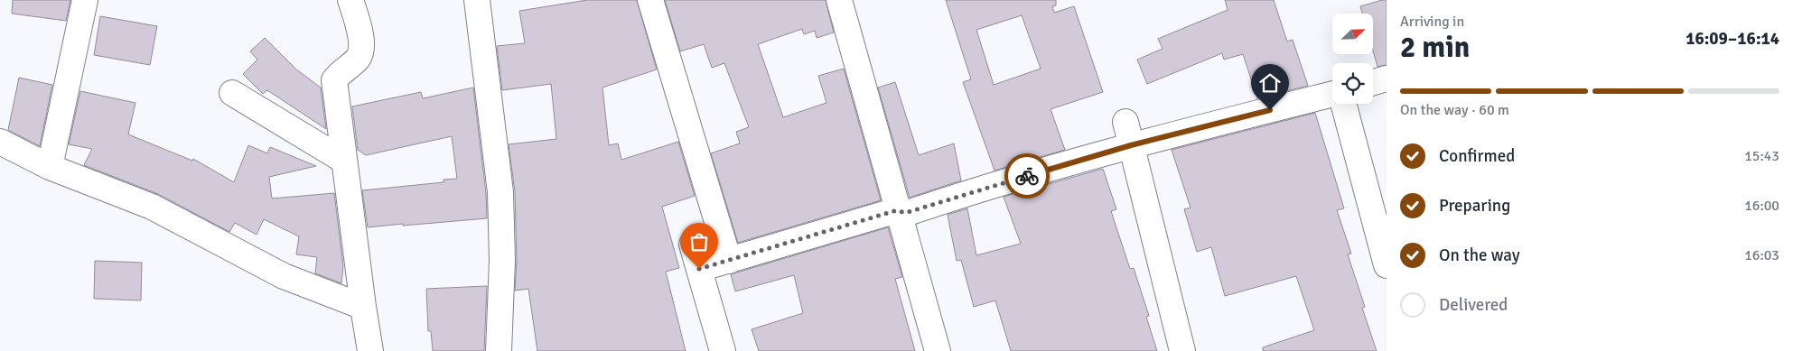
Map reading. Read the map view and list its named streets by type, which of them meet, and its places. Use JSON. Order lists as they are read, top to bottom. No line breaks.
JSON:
{"north":"top right","page":{"heading":["2 min","Arriving in","16:09–16:14"],"bar":"On the way · 60 m","list":[["Confirmed","15:43"],["Preparing","16:00"],["On the way","16:03"],"Delivered"]}}
